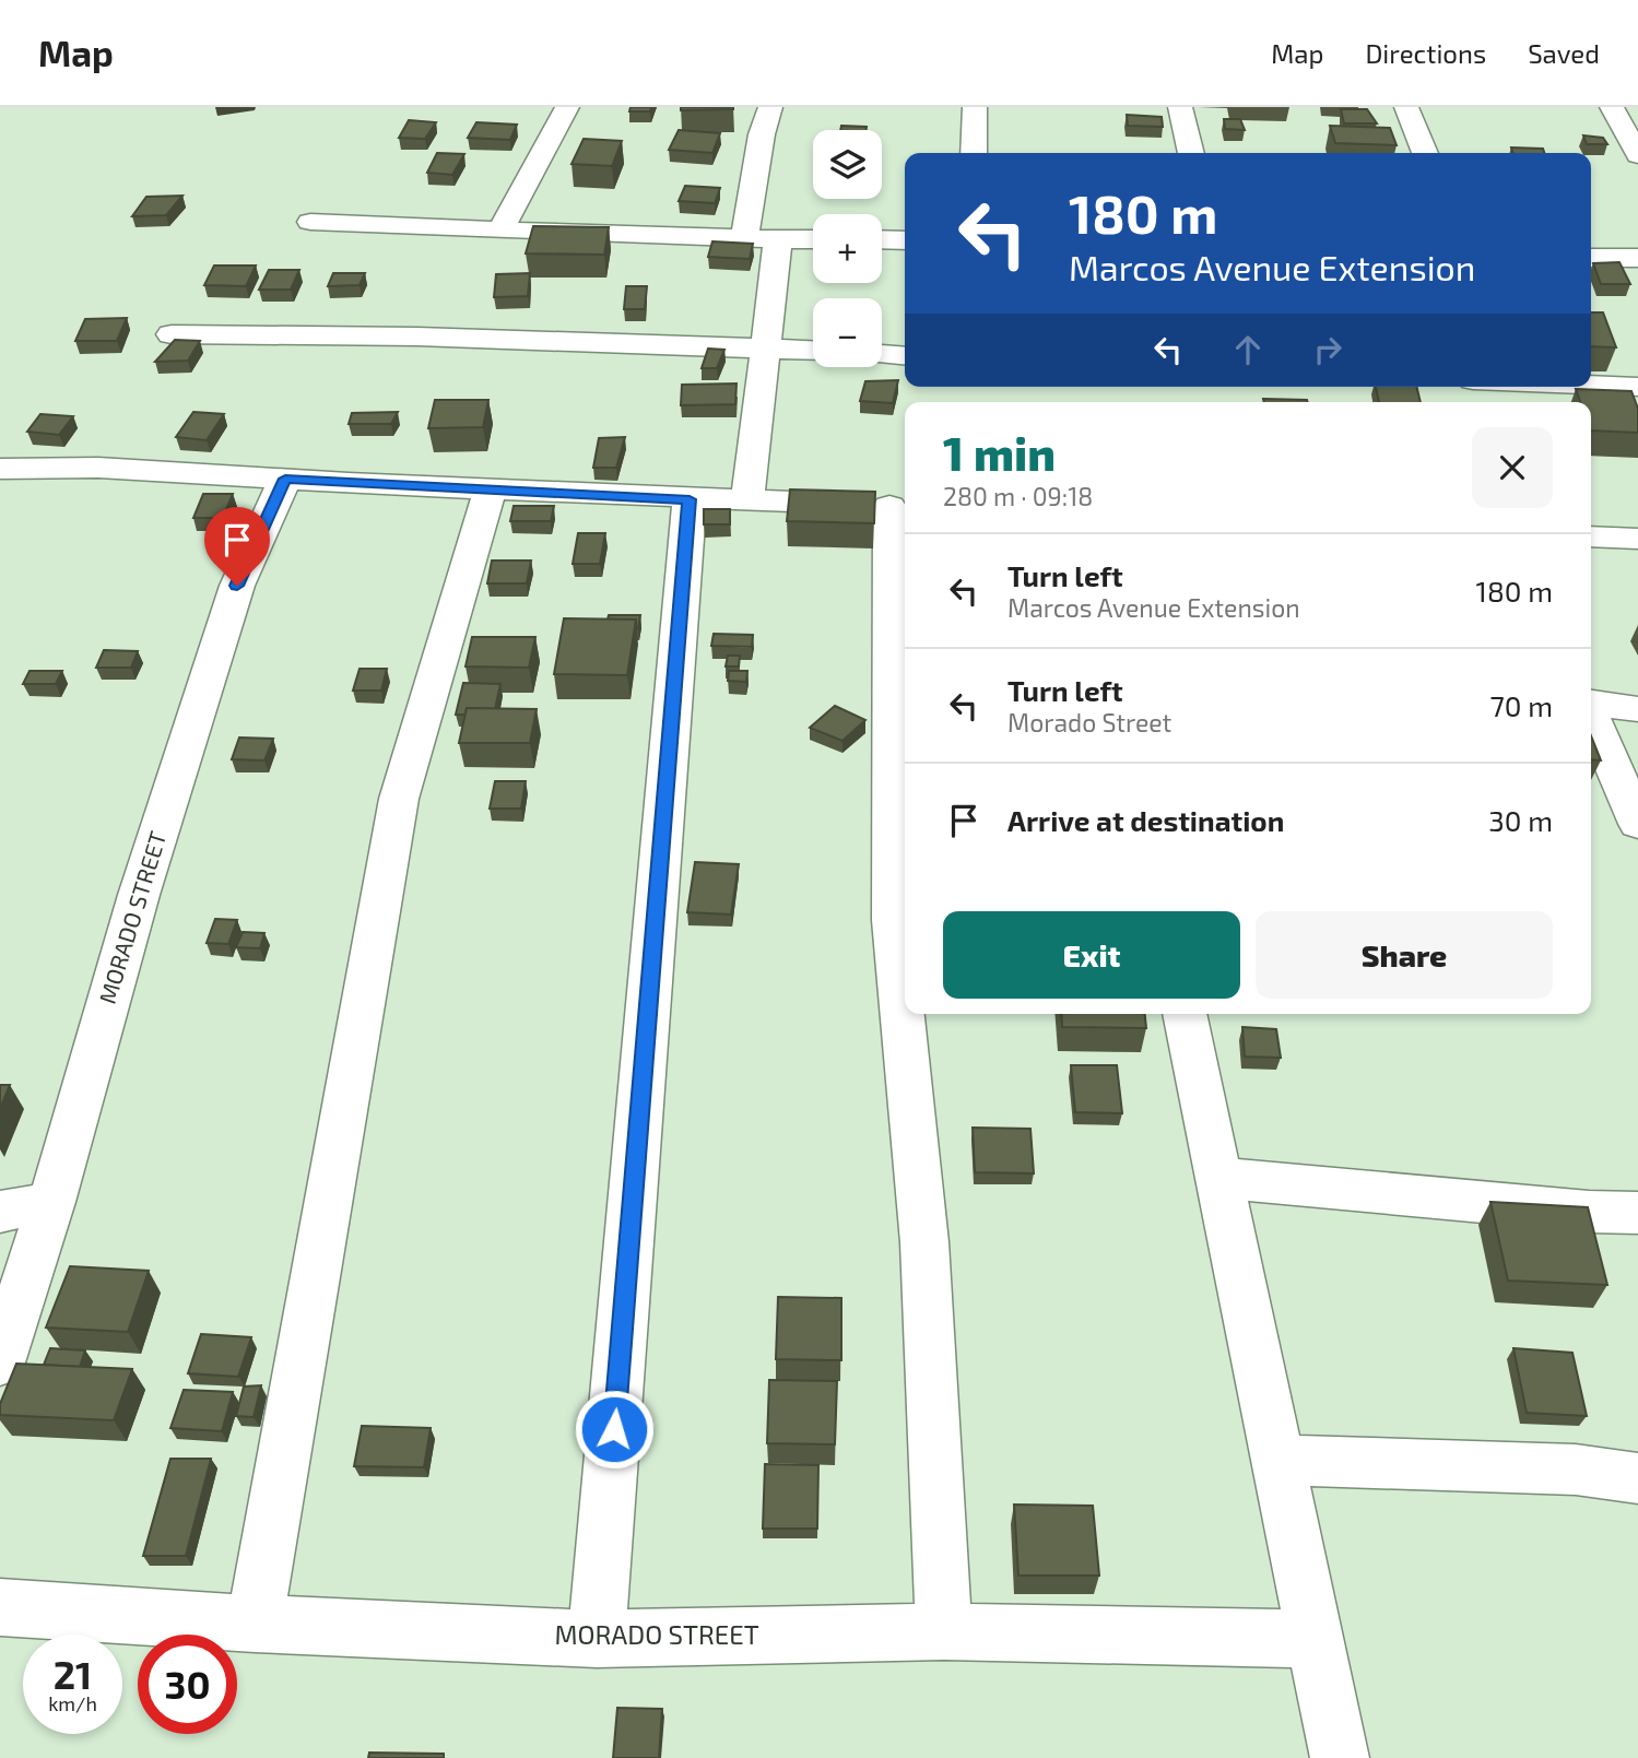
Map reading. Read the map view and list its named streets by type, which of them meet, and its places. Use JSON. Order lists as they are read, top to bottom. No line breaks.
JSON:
{"streets":{"street":["MORADO STREET"]},"page":{"header":"Map","nav":["Map","Directions","Saved"],"map_buttons":["+","−"],"turn":["180 m","Marcos Avenue Extension"],"heading":["1 min","280 m · 09:18"],"list":[{"name":"Turn left","note":"Marcos Avenue Extension","value":"180 m"},{"name":"Turn left","note":"Morado Street","value":"70 m"},{"name":"Arrive at destination","value":"30 m"}],"buttons":["Exit","Share"],"speed":"21 km/h","limit":"30"}}
